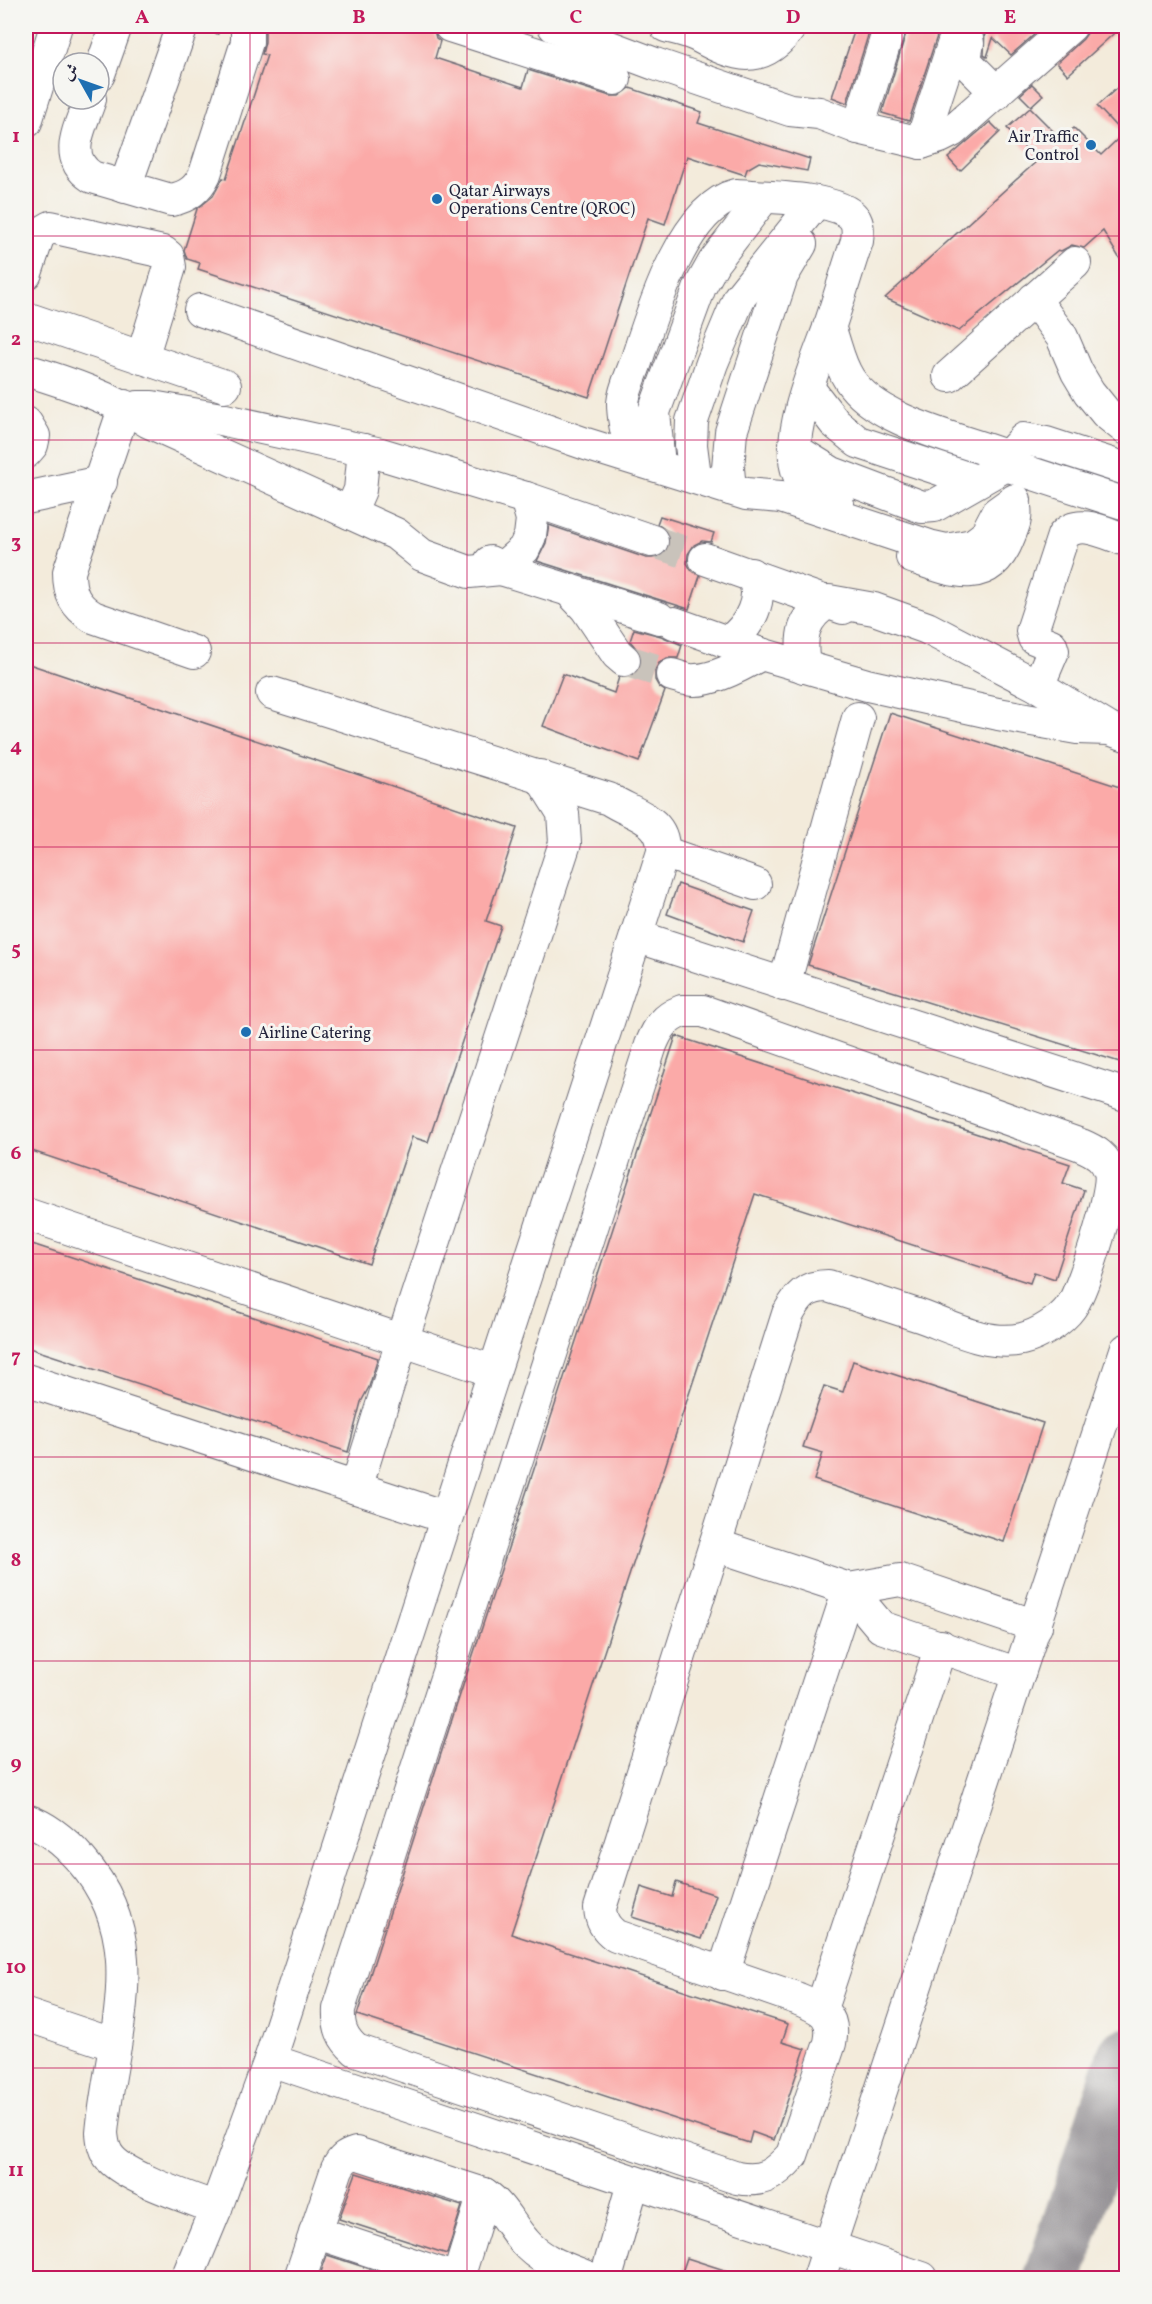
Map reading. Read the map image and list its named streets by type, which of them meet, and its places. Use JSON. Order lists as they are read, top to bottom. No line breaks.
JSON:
{"places":["Air Traffic Control","Qatar Airways Operations Centre (QROC)","Airline Catering"],"north":"top left","grid":{"columns":["A","B","C","D","E"],"rows":["1","2","3","4","5","6","7","8","9","10","11"]}}
